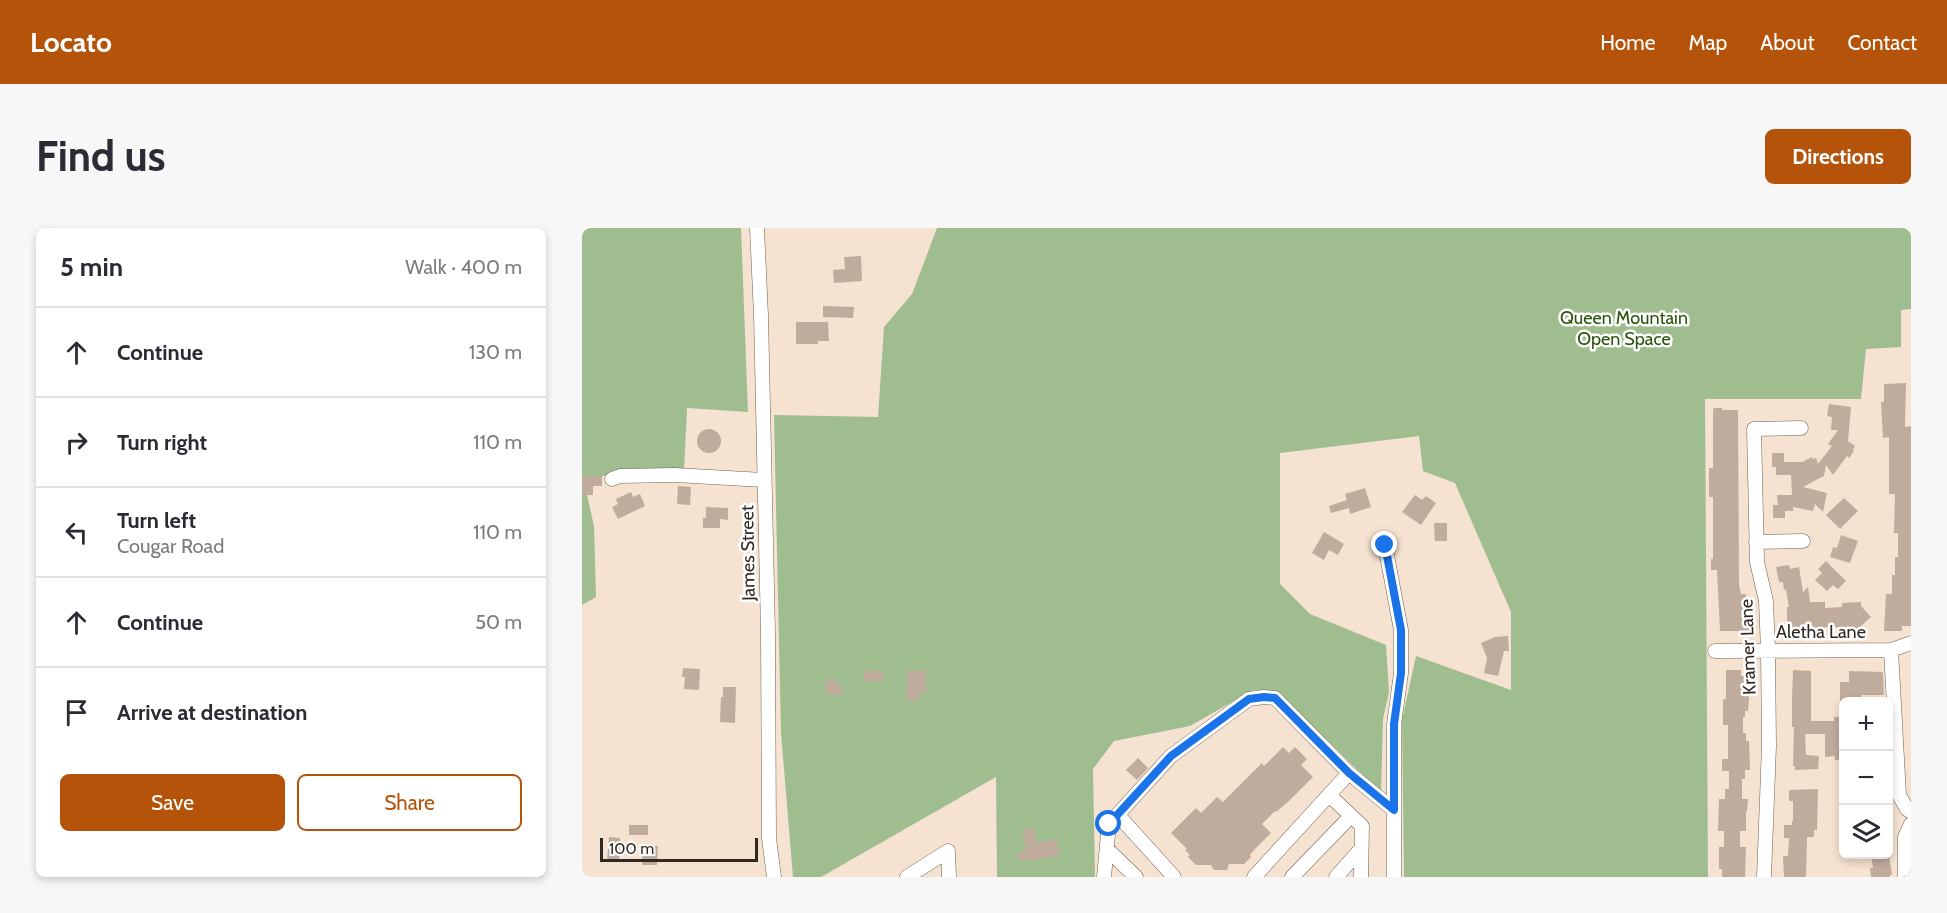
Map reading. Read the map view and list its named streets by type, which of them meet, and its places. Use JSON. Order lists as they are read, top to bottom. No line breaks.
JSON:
{"streets":{"street":["James Street","Aletha Lane","Kramer Lane"]},"crossings":[["Aletha Lane","Kramer Lane"]],"parks":["Queen Mountain Open Space"],"scale_bar":"100 m","page":{"header":"Locato","nav":["Home","Map","About","Contact"],"buttons":["Directions",["Save","Share"]],"title":"Find us","heading":["5 min","Walk · 400 m"],"list":[["Continue","130 m"],["Turn right","110 m"],["Turn left","Cougar Road","110 m"],["Continue","50 m"],"Arrive at destination"],"map_buttons":["+","−"],"scale":"100 m"}}
